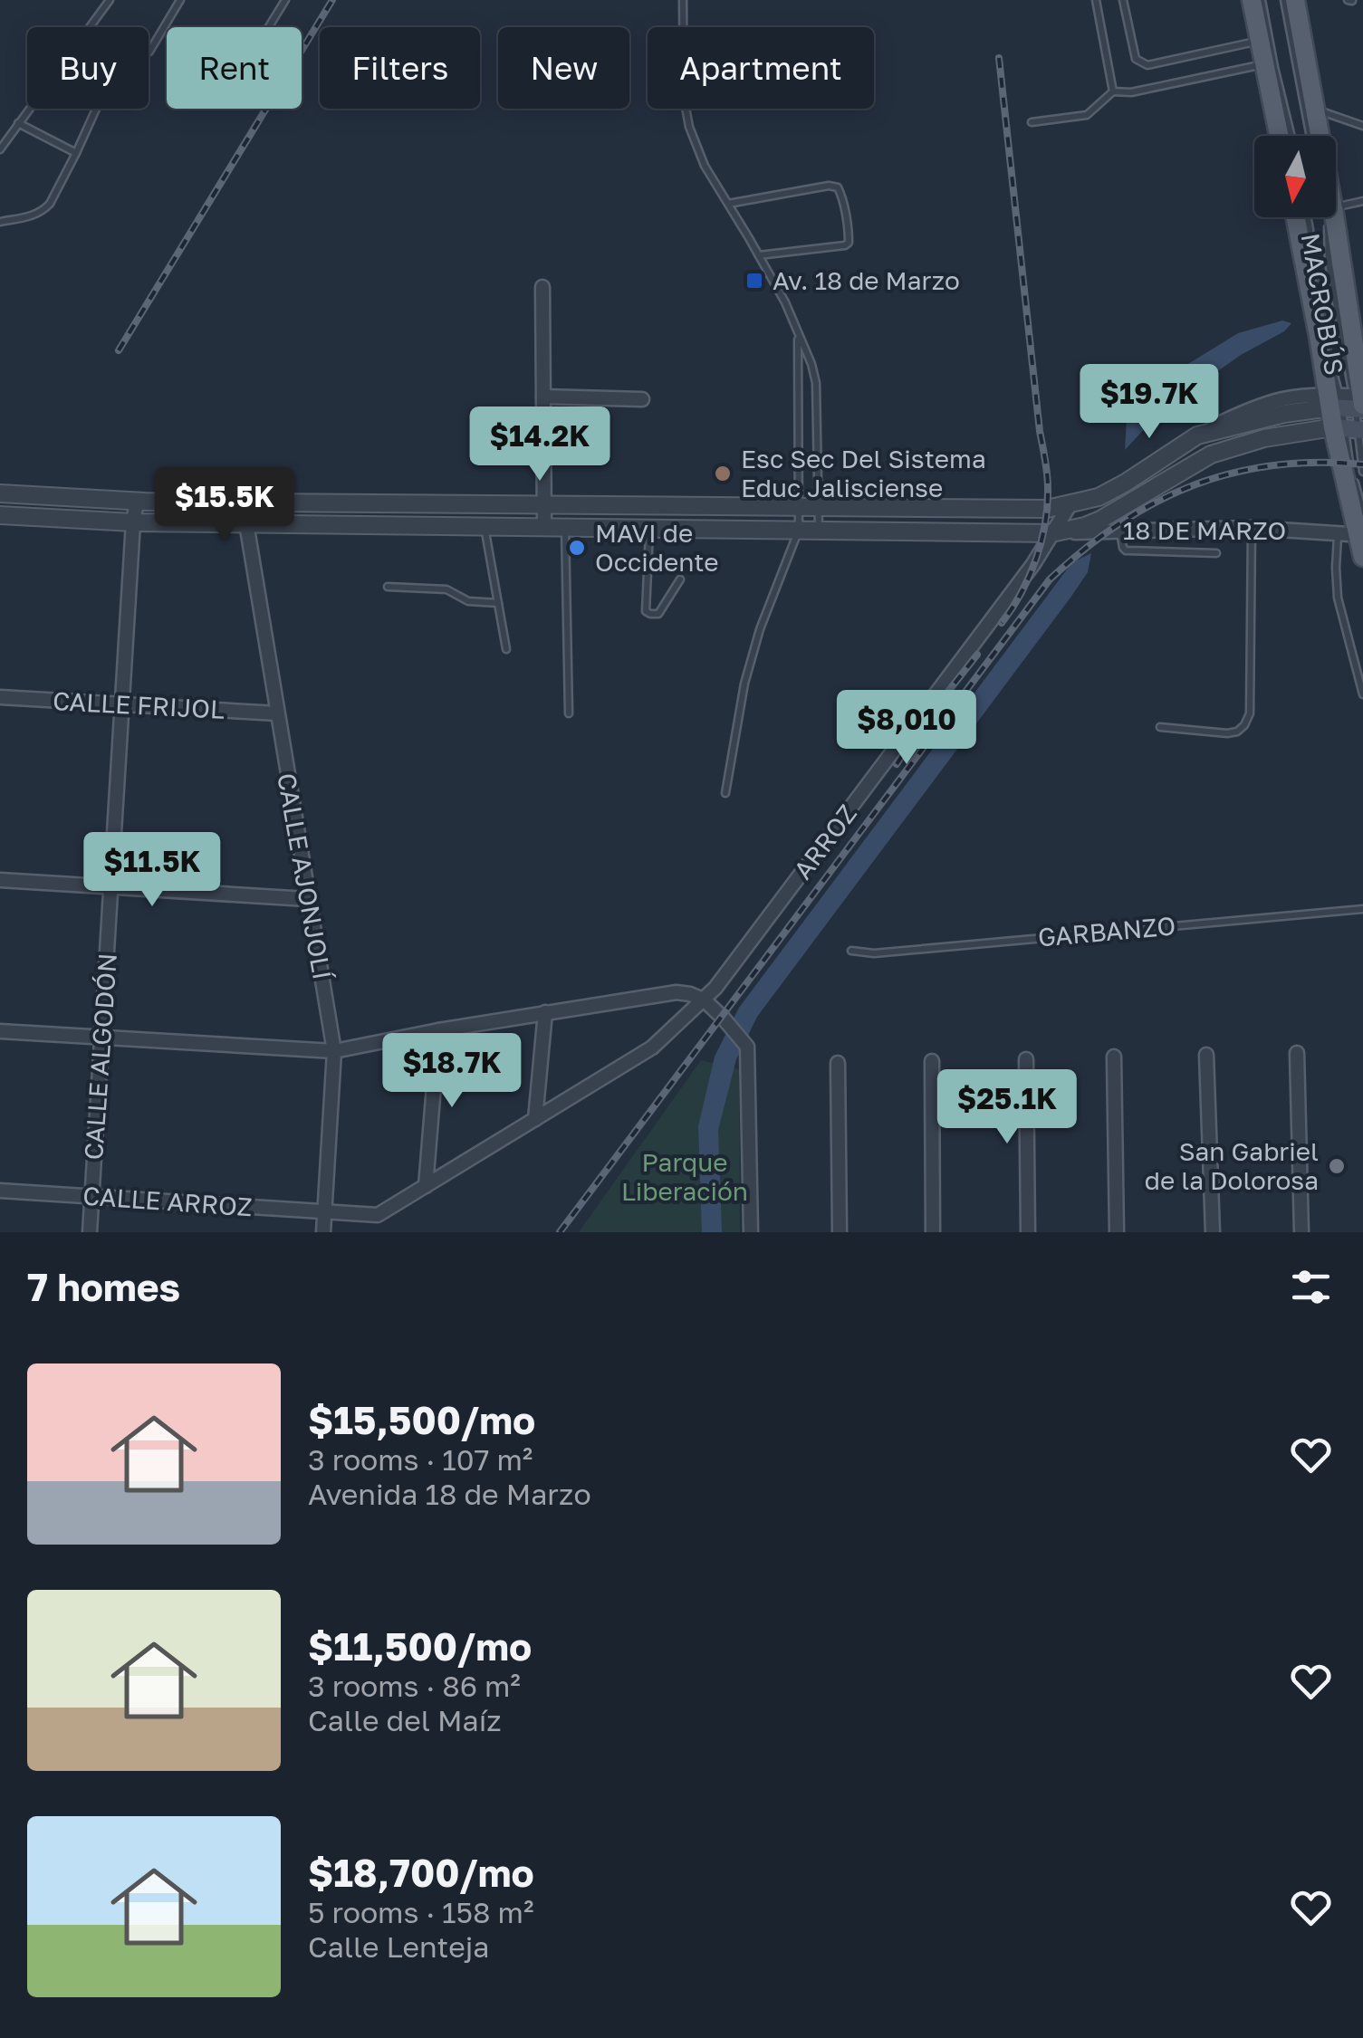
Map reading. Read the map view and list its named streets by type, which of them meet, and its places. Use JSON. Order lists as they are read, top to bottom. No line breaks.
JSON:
{"streets":{"street":["18 DE MARZO","CALLE FRIJOL","ARROZ","CALLE AJONJOLÍ","CALLE ALGODÓN","CALLE ARROZ"],"lane":["MACROBÚS","GARBANZO"]},"crossings":[["18 DE MARZO","ARROZ"],["CALLE FRIJOL","CALLE AJONJOLÍ"],["CALLE FRIJOL","CALLE ALGODÓN"],["ARROZ","CALLE ARROZ"],["CALLE AJONJOLÍ","CALLE ARROZ"],["CALLE ALGODÓN","CALLE ARROZ"]],"parks":["Parque Liberación"],"places":{"transit":["Av. 18 de Marzo"],"other":["Esc Sec Del Sistema Educ Jalisciense","MAVI de Occidente","San Gabriel de la Dolorosa"]},"north":"bottom","page":{"chip":["Buy","Rent","Filters","New","Apartment"],"price":["$19.7K","$14.2K","$15.5K","$8,010","$11.5K","$18.7K","$25.1K"],"heading":"7 homes","list":[{"name":"$15,500/mo","note":"3 rooms · 107 m² · Avenida 18 de Marzo"},{"name":"$11,500/mo","note":"3 rooms · 86 m² · Calle del Maíz"},{"name":"$18,700/mo","note":"5 rooms · 158 m² · Calle Lenteja"}]}}
